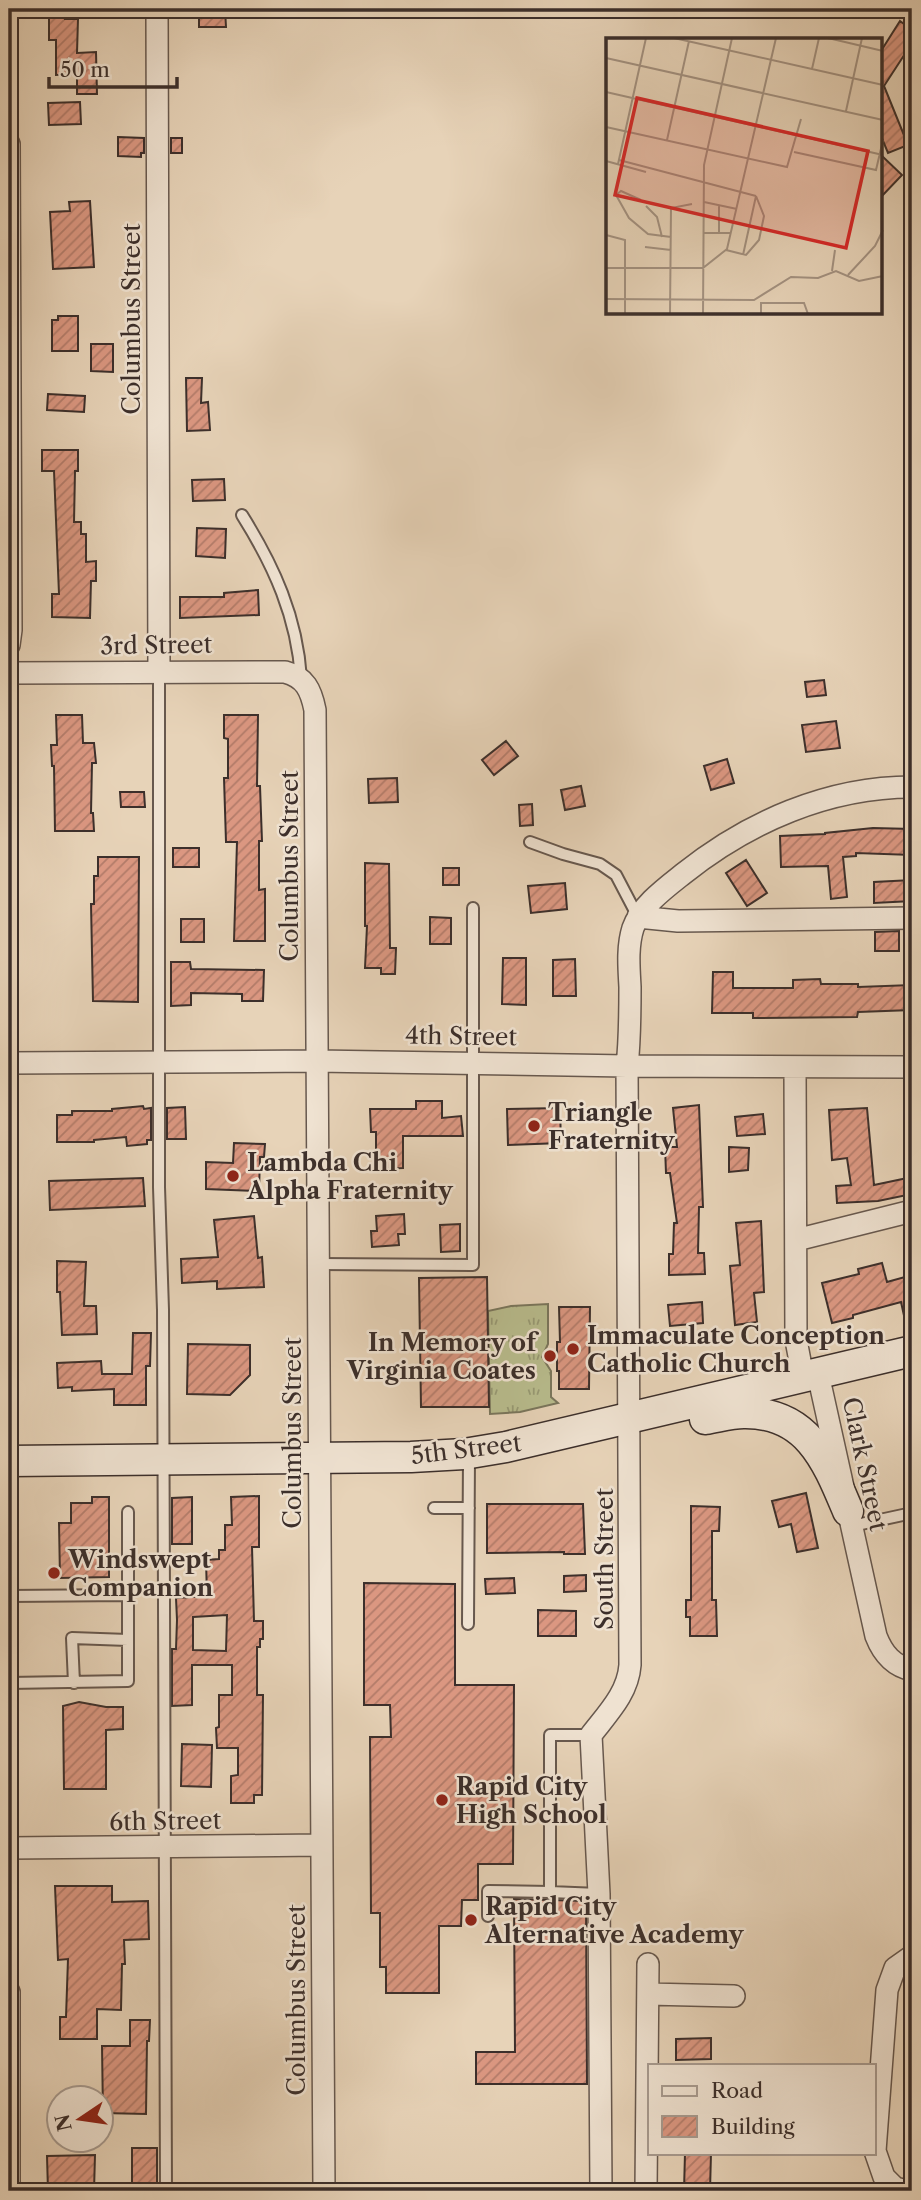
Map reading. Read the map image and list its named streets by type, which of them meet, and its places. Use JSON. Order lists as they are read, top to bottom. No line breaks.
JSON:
{"streets":{"main road":["5th Street"],"street":["Columbus Street","3rd Street","4th Street","Clark Street","South Street","6th Street"]},"crossings":[["Columbus Street","3rd Street"],["Columbus Street","4th Street"],["Columbus Street","5th Street"],["Columbus Street","6th Street"],["4th Street","Clark Street"],["4th Street","South Street"],["5th Street","Clark Street"],["5th Street","South Street"]],"places":["Triangle Fraternity","Lambda Chi Alpha Fraternity","Immaculate Conception Catholic Church","In Memory of Virginia Coates","Windswept Companion","Rapid City High School","Rapid City Alternative Academy"],"legend":["Road","Building"],"scale_bar":"50 m","north":"left"}
